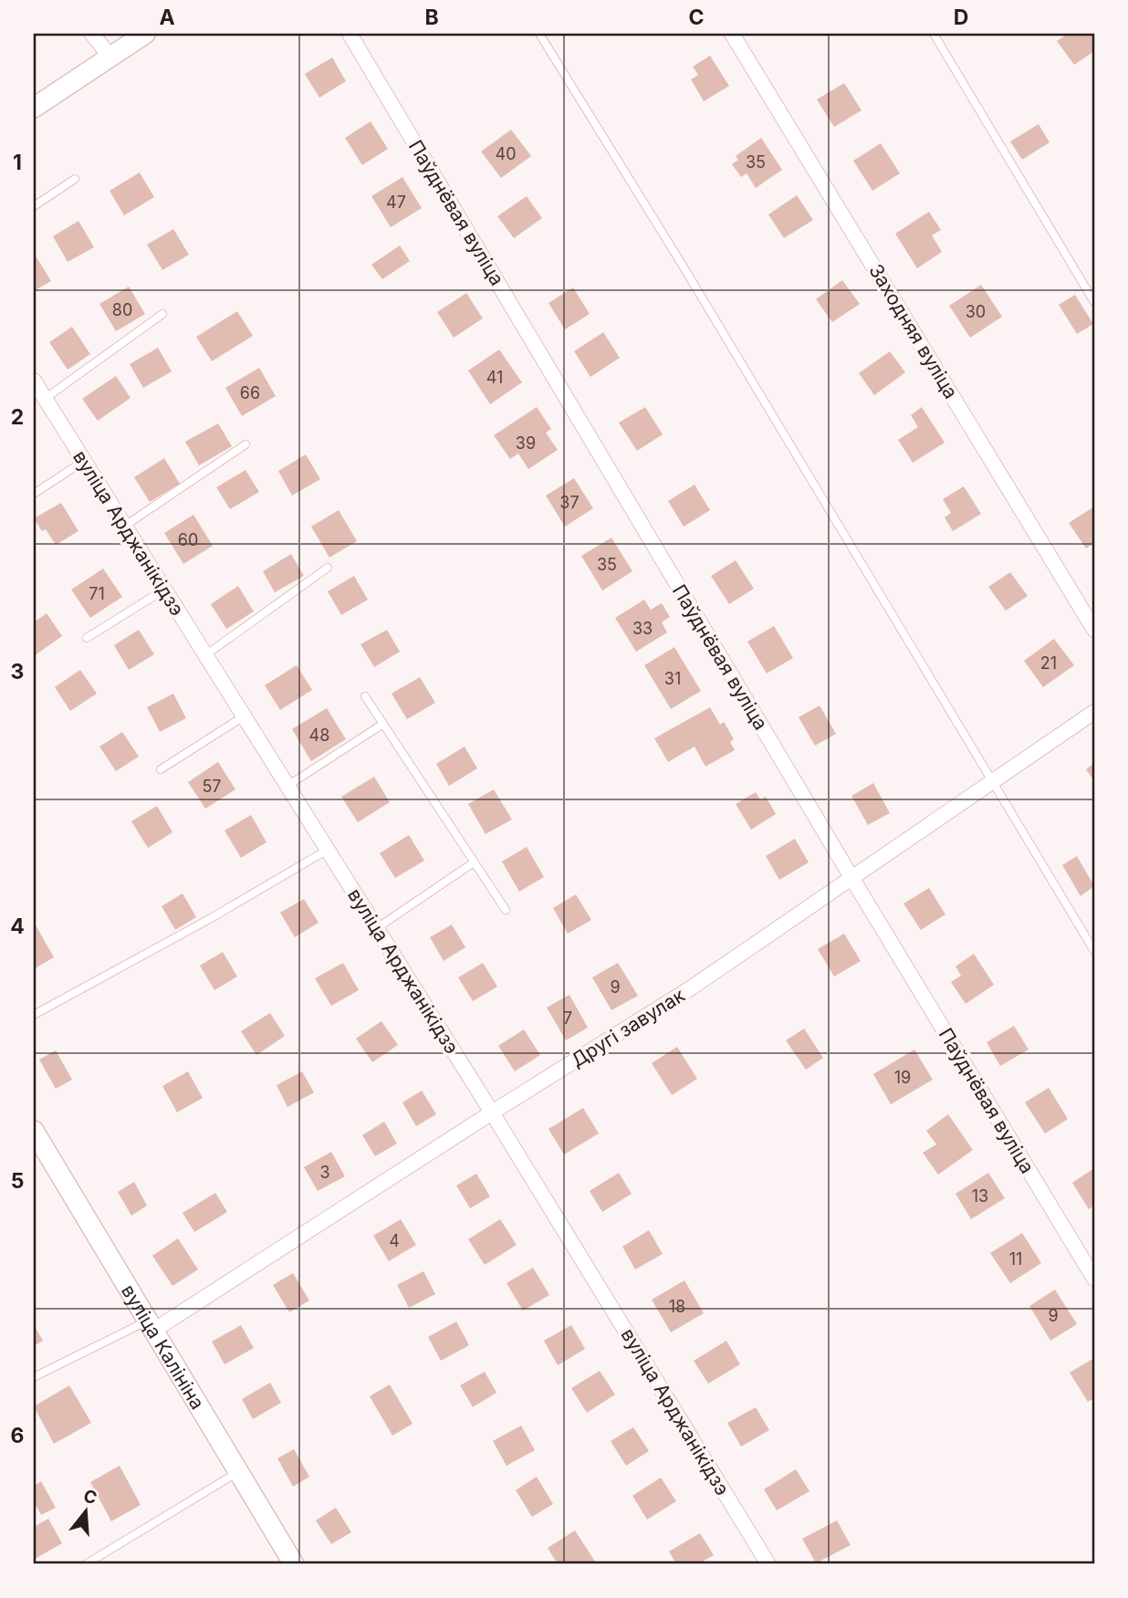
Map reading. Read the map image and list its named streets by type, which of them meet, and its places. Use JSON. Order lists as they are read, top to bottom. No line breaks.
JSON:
{"streets":{"street":["Паўднёвая вуліца","Заходняя вуліца","вуліца Арджанікідзэ","Другі завулак","вуліца Калініна"]},"crossings":[["Паўднёвая вуліца","Другі завулак"],["вуліца Арджанікідзэ","Другі завулак"],["Другі завулак","вуліца Калініна"]],"house_numbers":["40","35","47","80","30","41","66","39","37","60","35","71","33","21","31","48","57","9","7","19","3","13","4","11","18","9"],"north":"top","grid":{"columns":["A","B","C","D"],"rows":["1","2","3","4","5","6"]}}
